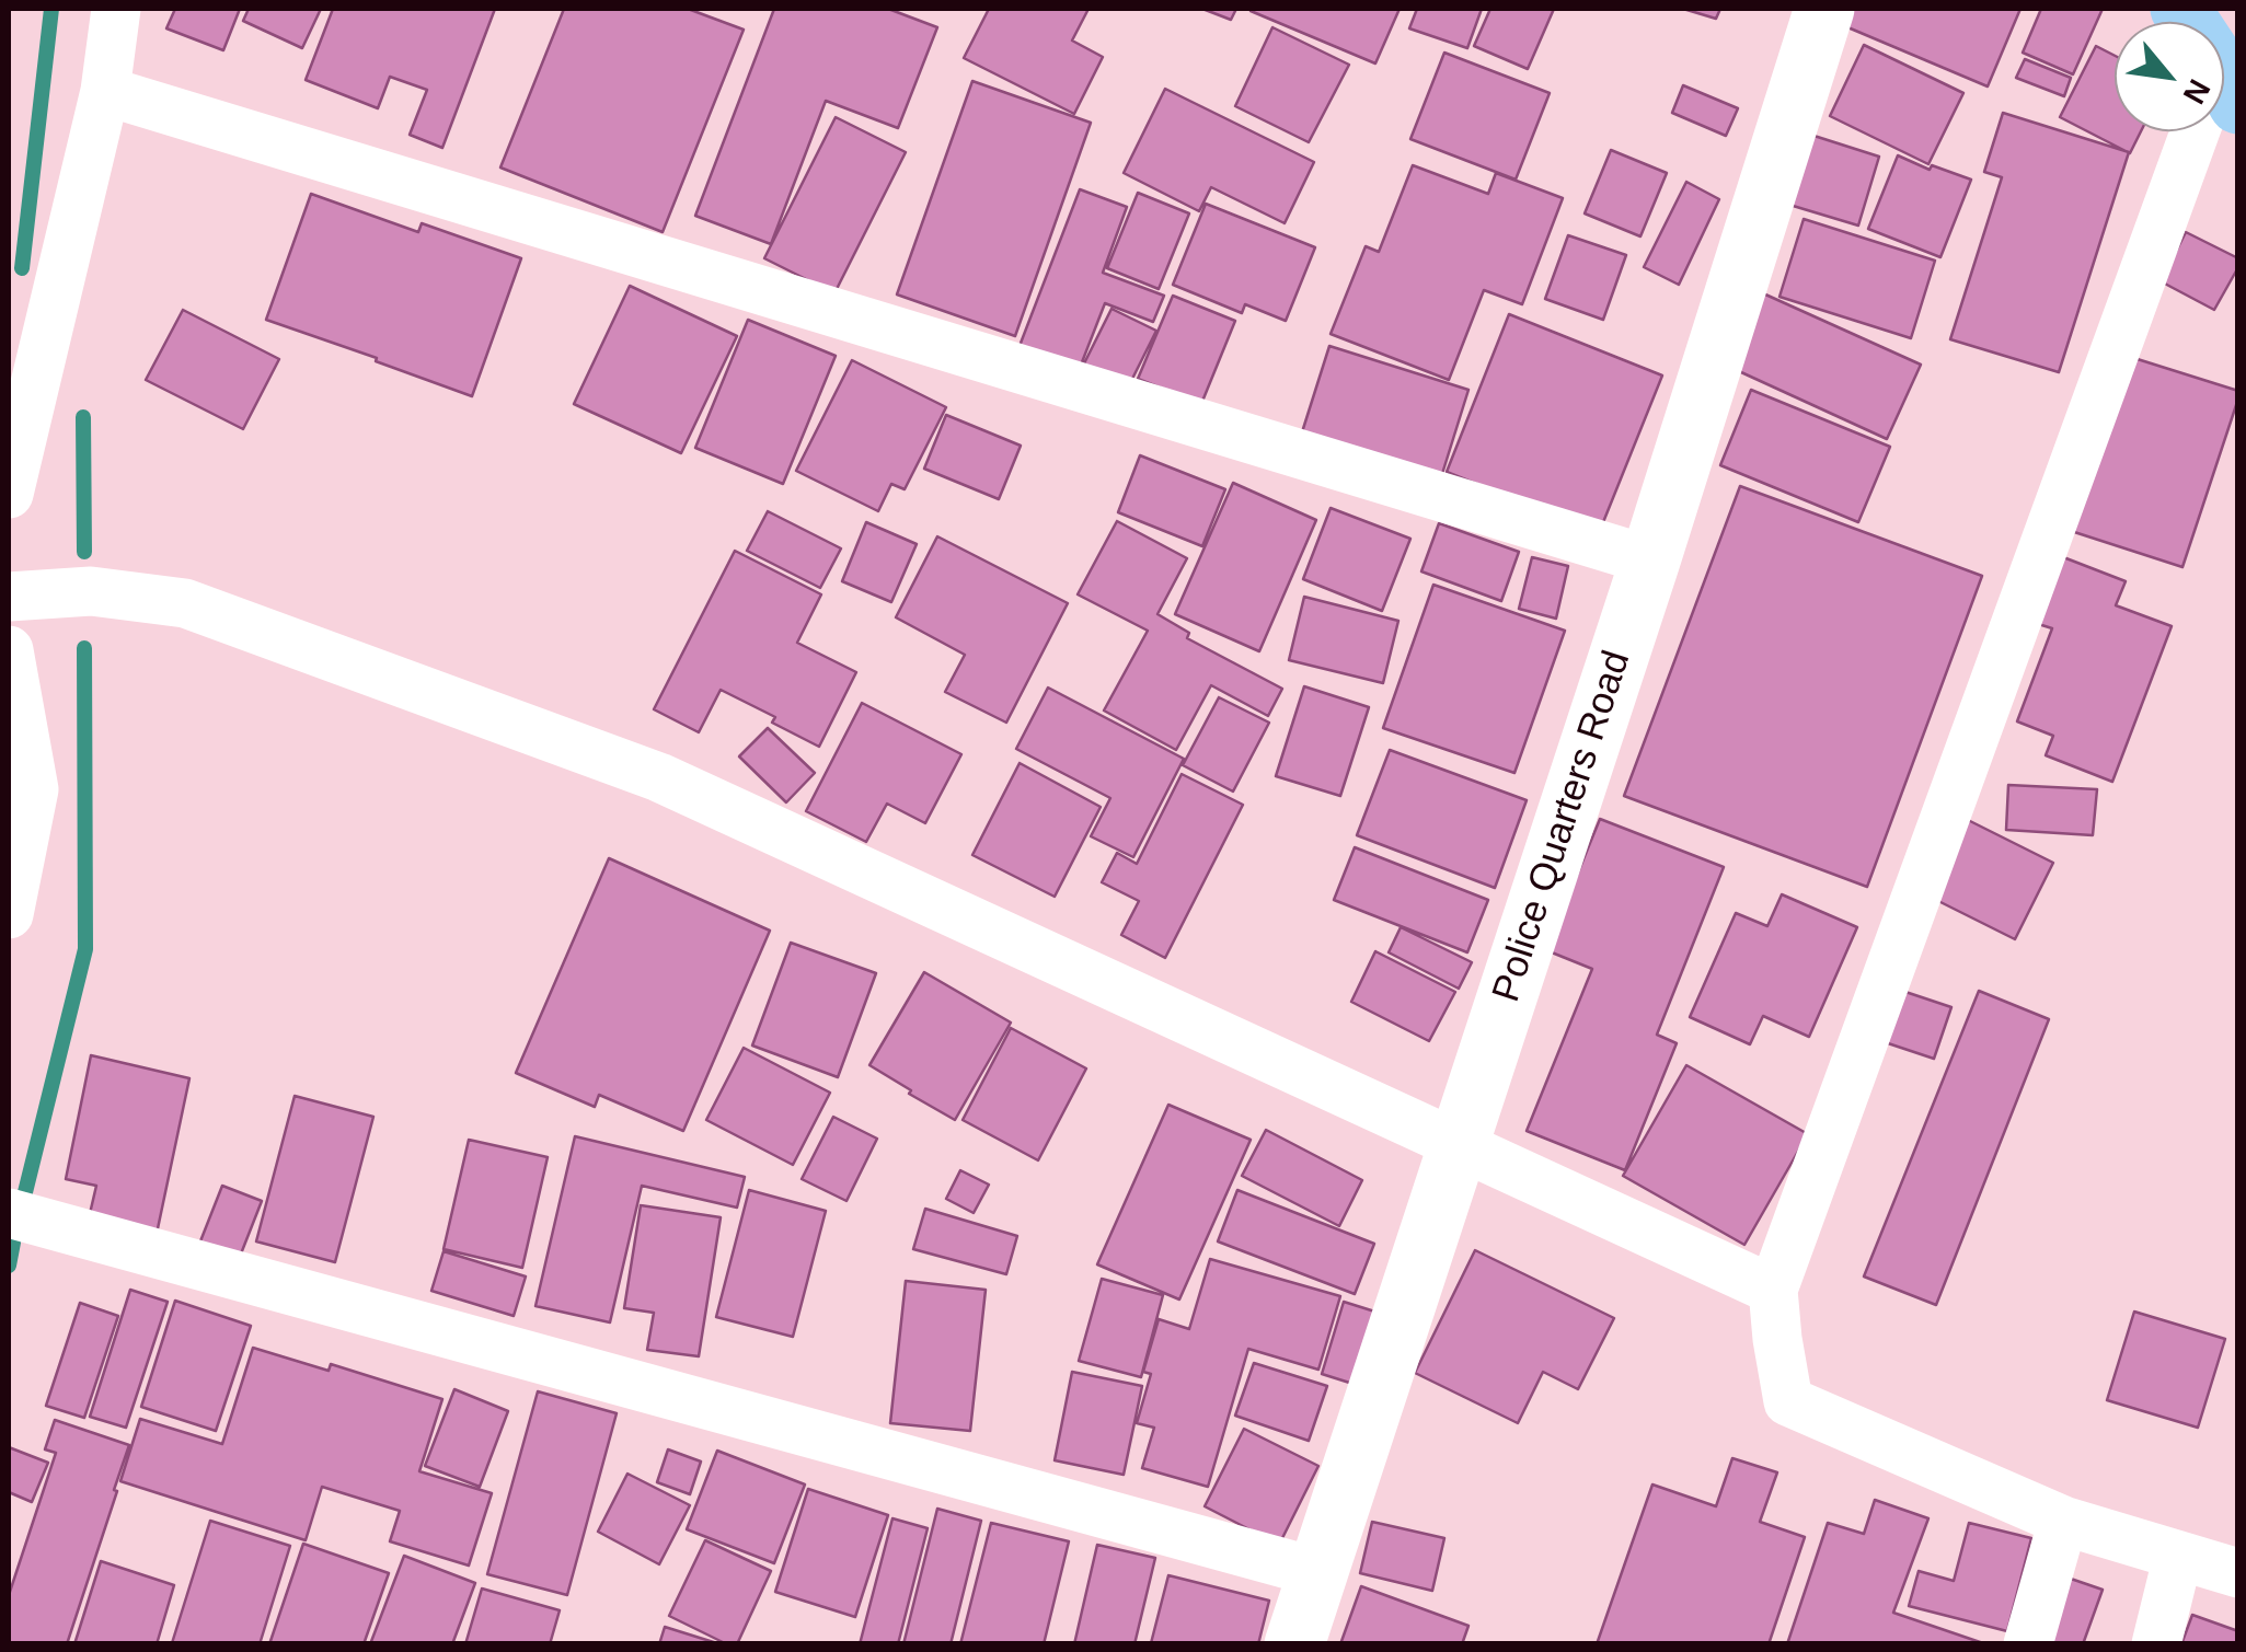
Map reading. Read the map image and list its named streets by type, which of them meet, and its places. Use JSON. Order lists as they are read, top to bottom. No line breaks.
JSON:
{"streets":{"street":["Police Quarters Road"]},"north":"bottom right"}
